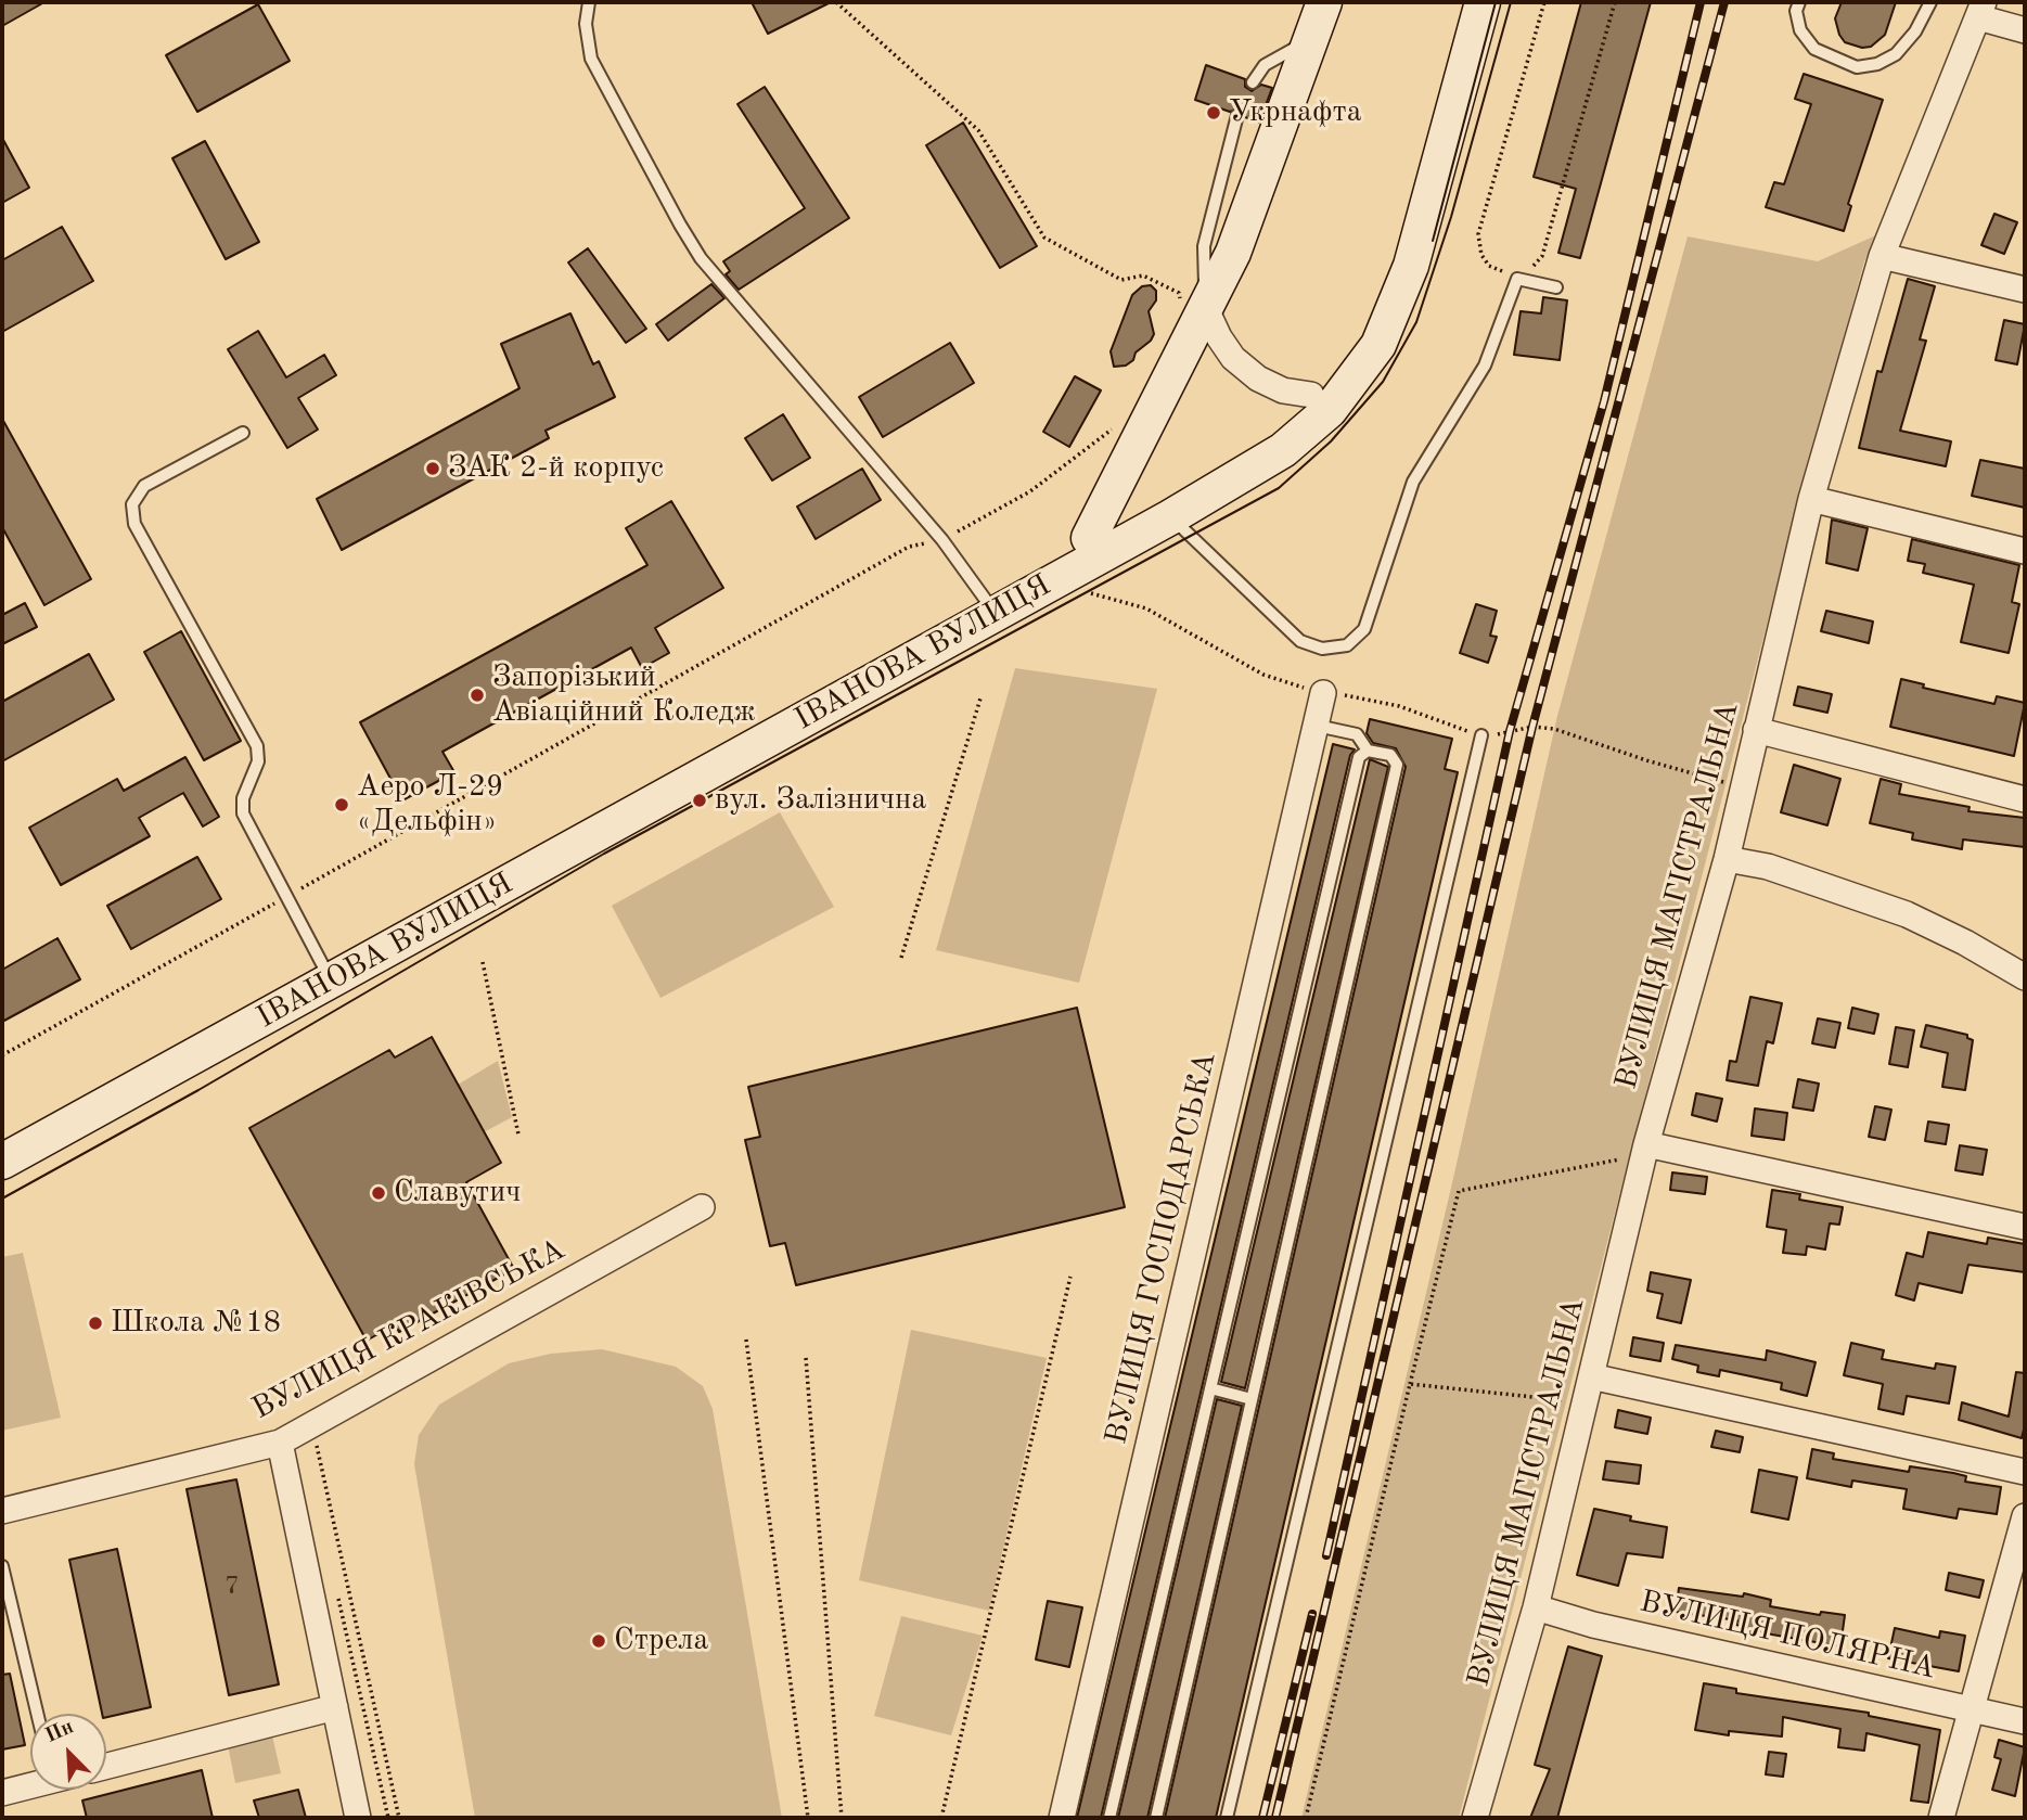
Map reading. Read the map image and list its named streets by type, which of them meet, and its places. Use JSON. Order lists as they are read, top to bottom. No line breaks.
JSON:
{"streets":{"main road":["ІВАНОВА ВУЛИЦЯ"],"street":["ВУЛИЦЯ МАГІСТРАЛЬНА","ВУЛИЦЯ ГОСПОДАРСЬКА","ВУЛИЦЯ КРАКІВСЬКА","ВУЛИЦЯ ПОЛЯРНА"]},"crossings":[["ВУЛИЦЯ МАГІСТРАЛЬНА","ВУЛИЦЯ ПОЛЯРНА"]],"places":["Укрнафта","ЗАК 2-й корпус","Запорізький Авіаційний Коледж","вул. Залізнична","Аеро Л-29 «Дельфін»","Славутич","Школа №18","Стрела"],"house_numbers":["7"],"north":"top left"}
